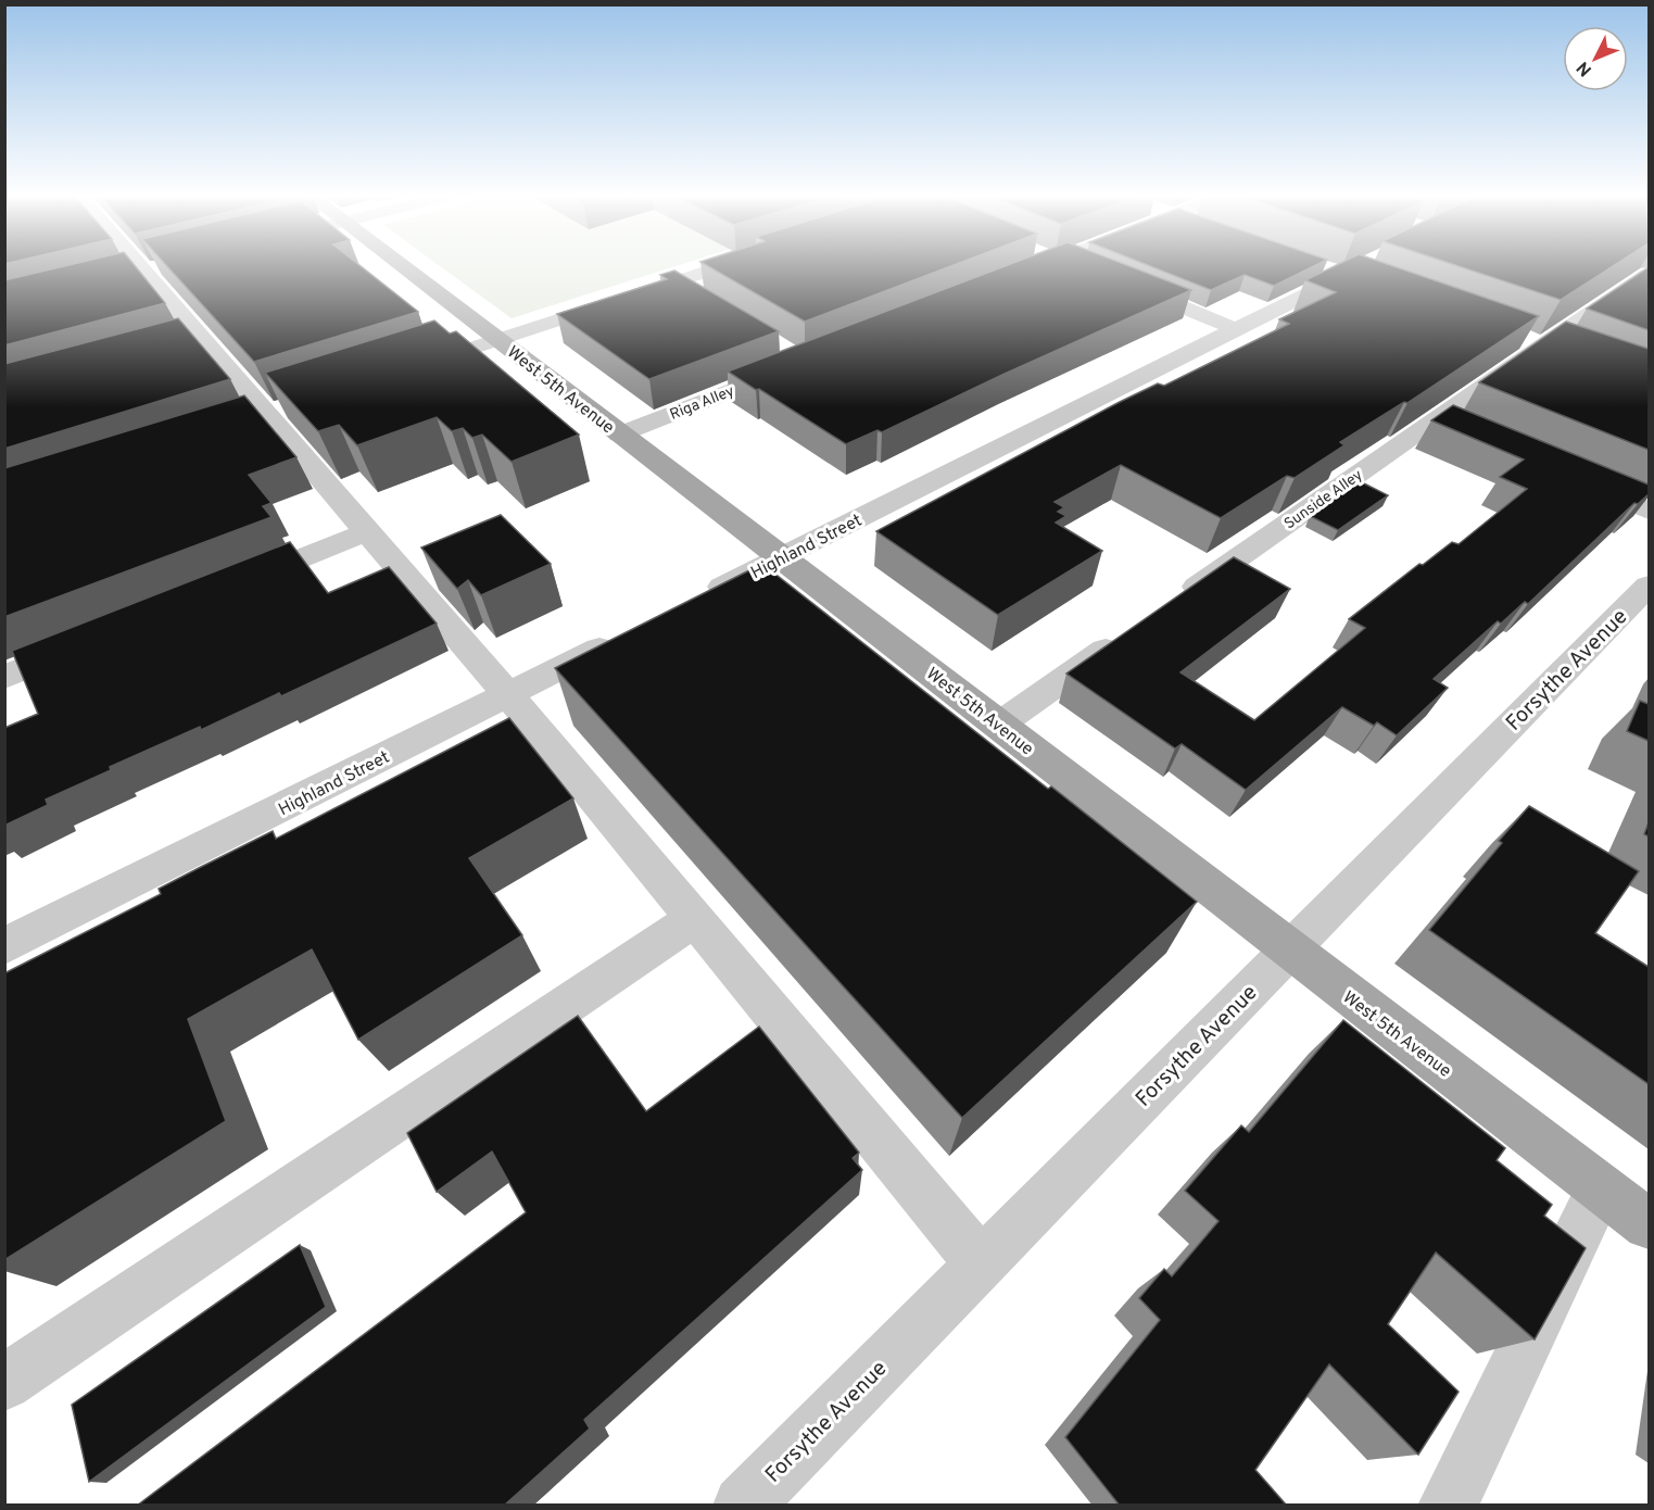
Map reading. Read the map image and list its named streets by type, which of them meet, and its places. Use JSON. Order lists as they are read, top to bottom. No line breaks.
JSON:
{"streets":{"main road":["West 5th Avenue"],"street":["Riga Alley","Sunside Alley","Highland Street","Forsythe Avenue"]},"crossings":[["West 5th Avenue","Riga Alley"],["West 5th Avenue","Highland Street"],["West 5th Avenue","Forsythe Avenue"]],"north":"bottom left"}
